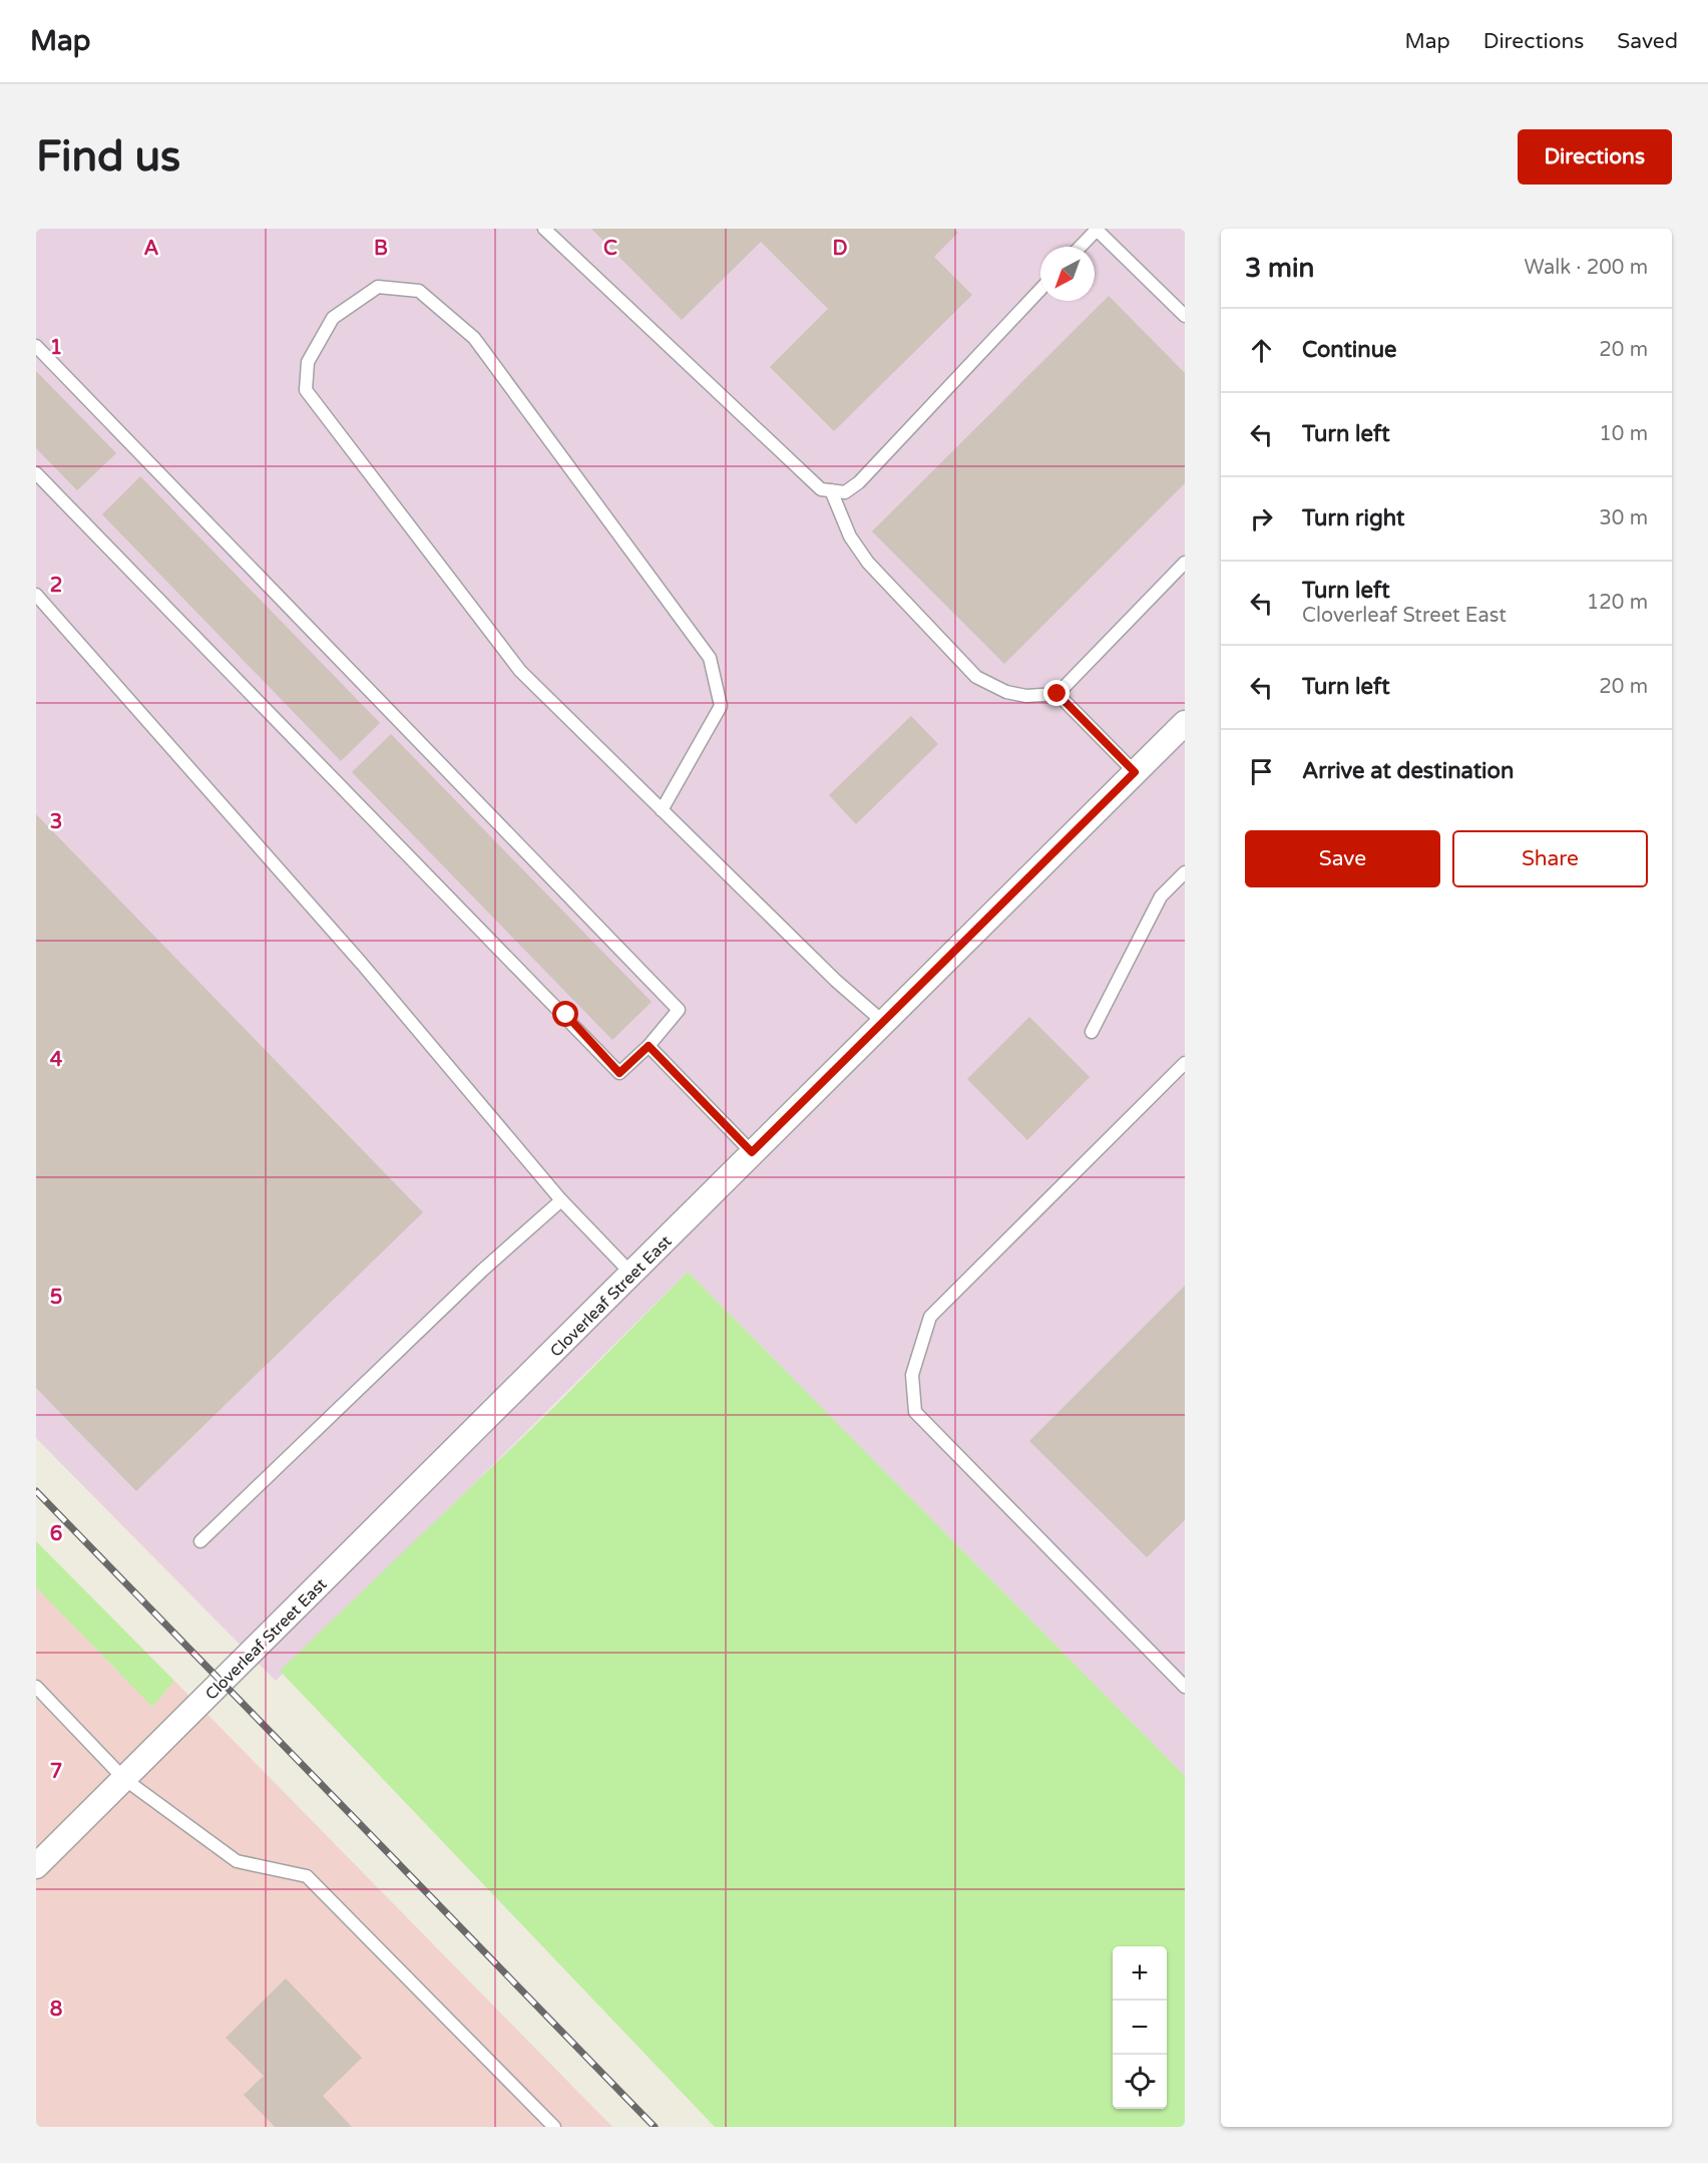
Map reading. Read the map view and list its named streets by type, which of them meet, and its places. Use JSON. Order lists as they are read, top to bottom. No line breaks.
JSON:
{"streets":{"street":["Cloverleaf Street East"]},"north":"bottom left","page":{"header":"Map","nav":["Map","Directions","Saved"],"buttons":["Directions",["Save","Share"]],"title":"Find us","heading":["3 min","Walk · 200 m"],"list":[["Continue","20 m"],["Turn left","10 m"],["Turn right","30 m"],["Turn left","Cloverleaf Street East","120 m"],["Turn left","20 m"],"Arrive at destination"],"map_buttons":["+","−"]},"grid":{"columns":["A","B","C","D"],"rows":["1","2","3","4","5","6","7","8"]}}
